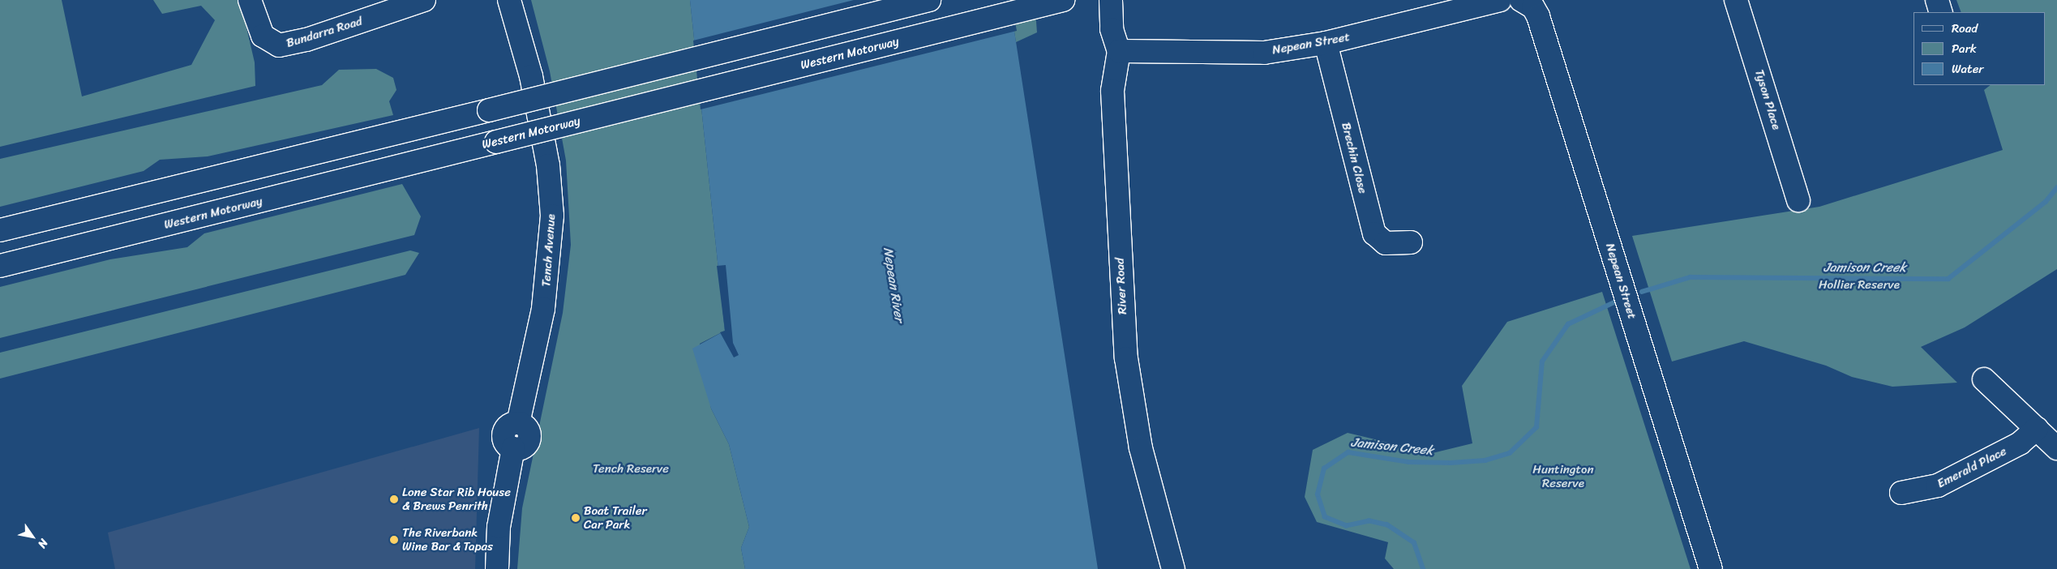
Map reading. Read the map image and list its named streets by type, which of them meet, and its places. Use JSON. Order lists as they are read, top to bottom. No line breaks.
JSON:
{"streets":{"main road":["Bundarra Road","Nepean Street","Western Motorway","Tyson Place","Brechin Close","Tench Avenue","River Road","Emerald Place"]},"crossings":[["Nepean Street","Brechin Close"],["Nepean Street","River Road"]],"water":["Jamison Creek","Nepean River"],"parks":["Hollier Reserve","Tench Reserve","Huntington Reserve"],"places":["Lone Star Rib House & Brews Penrith","Boat Trailer Car Park","The Riverbank Wine Bar & Tapas"],"legend":["Road","Park","Water"],"north":"bottom right"}
